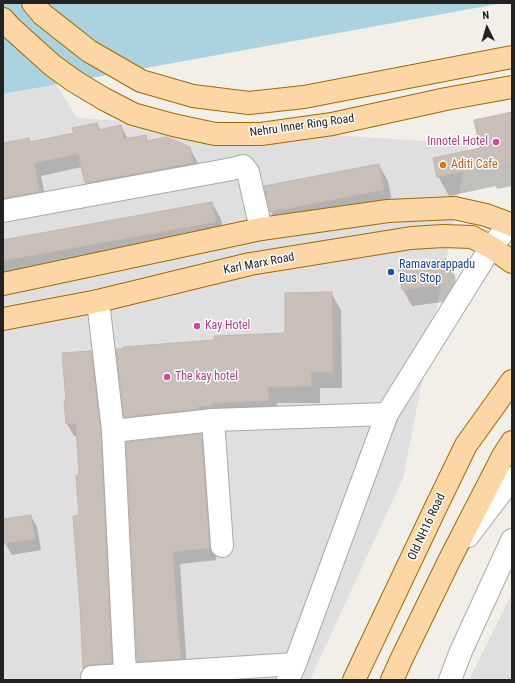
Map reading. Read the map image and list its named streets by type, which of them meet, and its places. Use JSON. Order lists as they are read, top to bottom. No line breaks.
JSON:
{"streets":{"main road":["Nehru Inner Ring Road","Karl Marx Road","Old NH16 Road"]},"places":["Innotel Hotel","Aditi Cafe","Ramavarappadu Bus Stop","Kay Hotel","The kay hotel"],"north":"top"}
